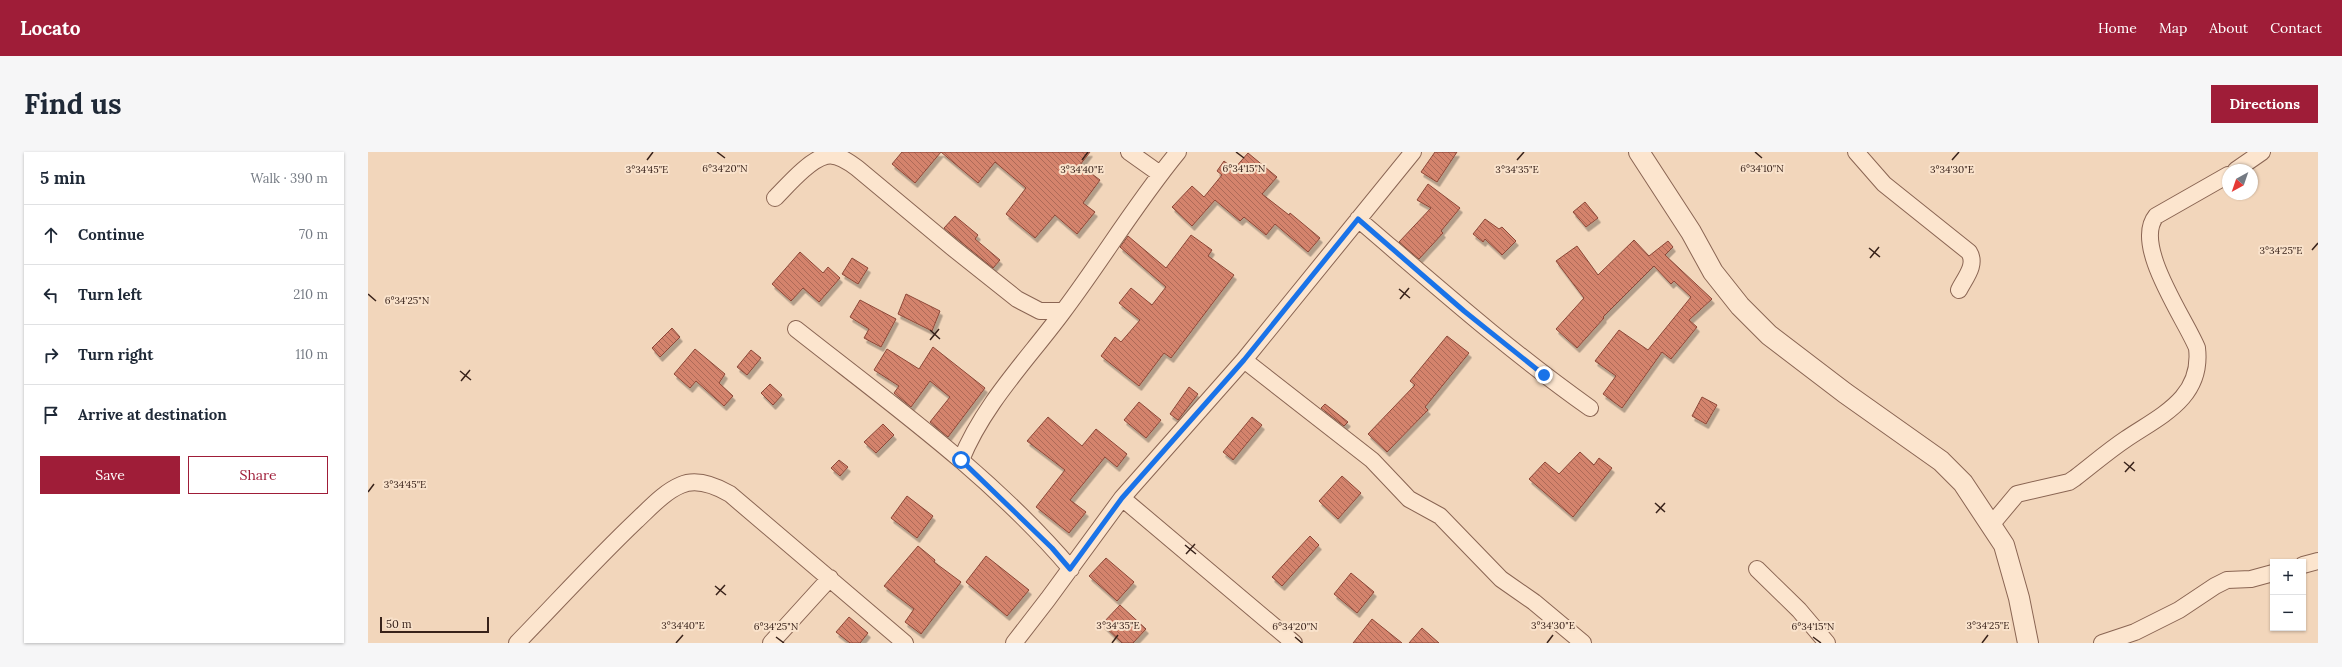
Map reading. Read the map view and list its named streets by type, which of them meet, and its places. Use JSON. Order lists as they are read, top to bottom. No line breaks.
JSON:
{"scale_bar":"50 m","north":"bottom left","page":{"header":"Locato","nav":["Home","Map","About","Contact"],"buttons":["Directions",["Save","Share"]],"title":"Find us","heading":["5 min","Walk · 390 m"],"list":[["Continue","70 m"],["Turn left","210 m"],["Turn right","110 m"],"Arrive at destination"],"map_buttons":["+","−"],"scale":"50 m"},"coordinates":["6°34'10\"N","6°34'20\"N","6°34'15\"N","3°34'45\"E","3°34'40\"E","3°34'35\"E","3°34'30\"E","3°34'25\"E","6°34'25\"N"]}
